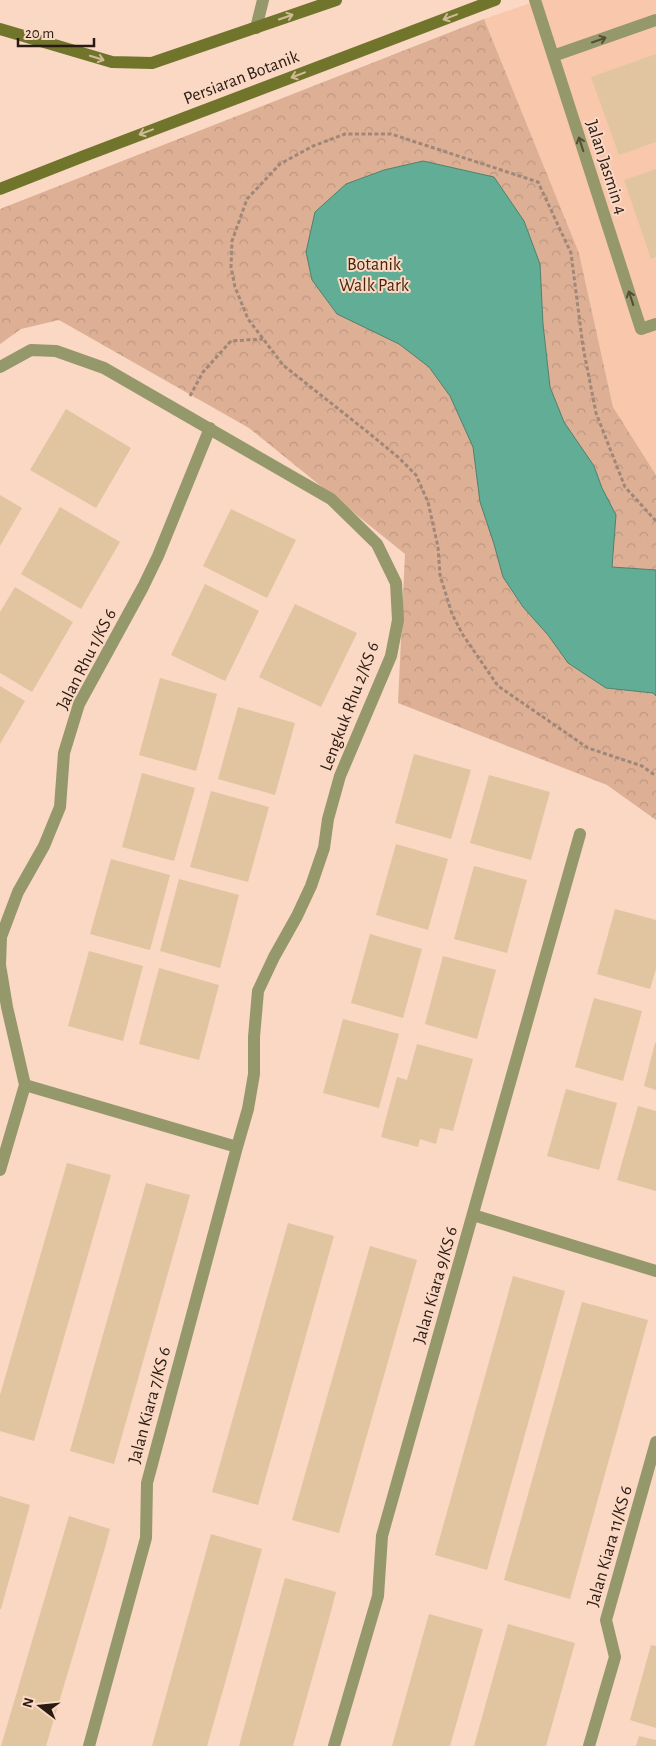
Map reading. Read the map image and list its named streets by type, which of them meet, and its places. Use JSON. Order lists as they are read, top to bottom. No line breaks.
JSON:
{"streets":{"main road":["Persiaran Botanik"],"street":["Jalan Jasmin 4","Jalan Rhu 1/KS 6","Lengkuk Rhu 2/KS 6","Jalan Kiara 9/KS 6","Jalan Kiara 7/KS 6","Jalan Kiara 11/KS 6"]},"crossings":[["Jalan Rhu 1/KS 6","Lengkuk Rhu 2/KS 6"],["Lengkuk Rhu 2/KS 6","Jalan Kiara 7/KS 6"]],"one_way":["Persiaran Botanik","Jalan Jasmin 4"],"parks":["Botanik Walk Park"],"scale_bar":"20 m","north":"left"}
